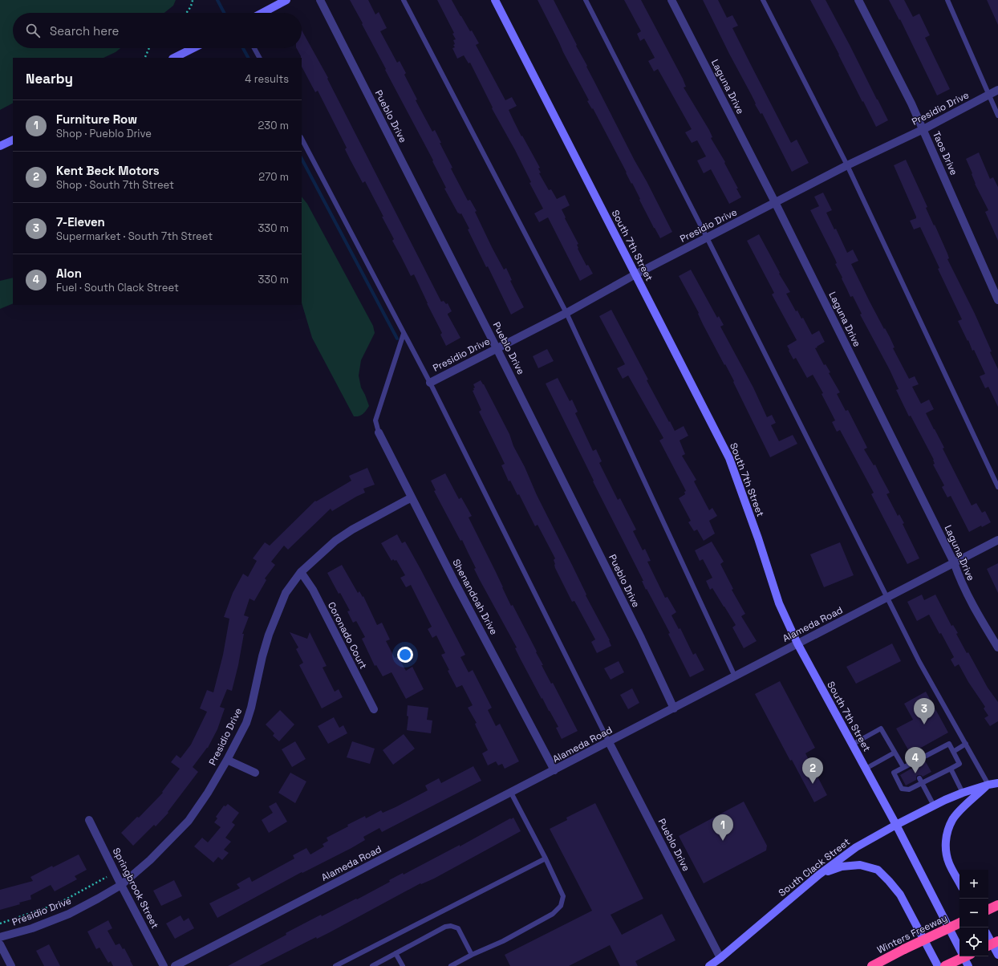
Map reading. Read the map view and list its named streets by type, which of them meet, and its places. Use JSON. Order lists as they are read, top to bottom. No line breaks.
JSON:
{"streets":{"highway":["Winters Freeway"],"main road":["South 7th Street","South Clack Street"],"street":["Laguna Drive","Presidio Drive","Pueblo Drive","Taos Drive","Shenandoah Drive","Alameda Road","Coronado Court","Springbrook Street"]},"crossings":[["Laguna Drive","Presidio Drive"],["Laguna Drive","Alameda Road"],["Presidio Drive","Pueblo Drive"],["Presidio Drive","Taos Drive"],["Presidio Drive","South 7th Street"],["Presidio Drive","Shenandoah Drive"],["Presidio Drive","Coronado Court"],["Presidio Drive","Springbrook Street"],["Pueblo Drive","Alameda Road"],["Pueblo Drive","South Clack Street"],["South 7th Street","Alameda Road"],["South 7th Street","South Clack Street"],["Shenandoah Drive","Alameda Road"]],"page":{"search":"Search here","heading":["Nearby","4 results"],"list":[{"mark":"1","name":"Furniture Row","note":"Shop · Pueblo Drive","value":"230 m"},{"mark":"2","name":"Kent Beck Motors","note":"Shop · South 7th Street","value":"270 m"},{"mark":"3","name":"7-Eleven","note":"Supermarket · South 7th Street","value":"330 m"},{"mark":"4","name":"Alon","note":"Fuel · South Clack Street","value":"330 m"}],"pins":["3","4","2","1"],"map_buttons":["+","−"]}}
